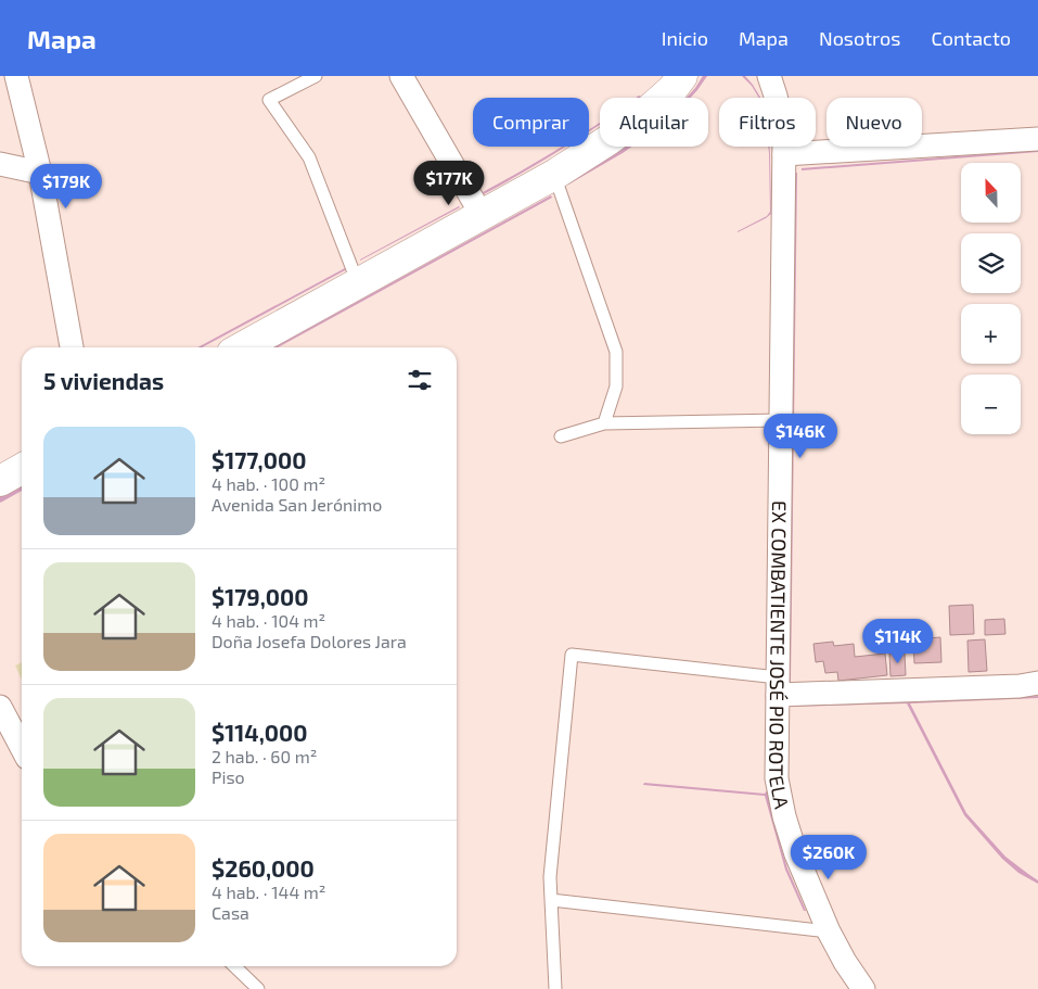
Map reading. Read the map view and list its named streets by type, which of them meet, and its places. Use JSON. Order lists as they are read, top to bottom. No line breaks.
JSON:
{"streets":{"street":["EX COMBATIENTE JOSÉ PIO ROTELA"]},"north":"top","page":{"header":"Mapa","nav":["Inicio","Mapa","Nosotros","Contacto"],"chip":["Comprar","Alquilar","Filtros","Nuevo"],"price":["$177K","$179K","$146K","$114K","$260K"],"map_buttons":["+","−"],"heading":"5 viviendas","list":[{"name":"$177,000","note":"4 hab. · 100 m² · Avenida San Jerónimo"},{"name":"$179,000","note":"4 hab. · 104 m² · Doña Josefa Dolores Jara"},{"name":"$114,000","note":"2 hab. · 60 m² · Piso"},{"name":"$260,000","note":"4 hab. · 144 m² · Casa"}]}}
